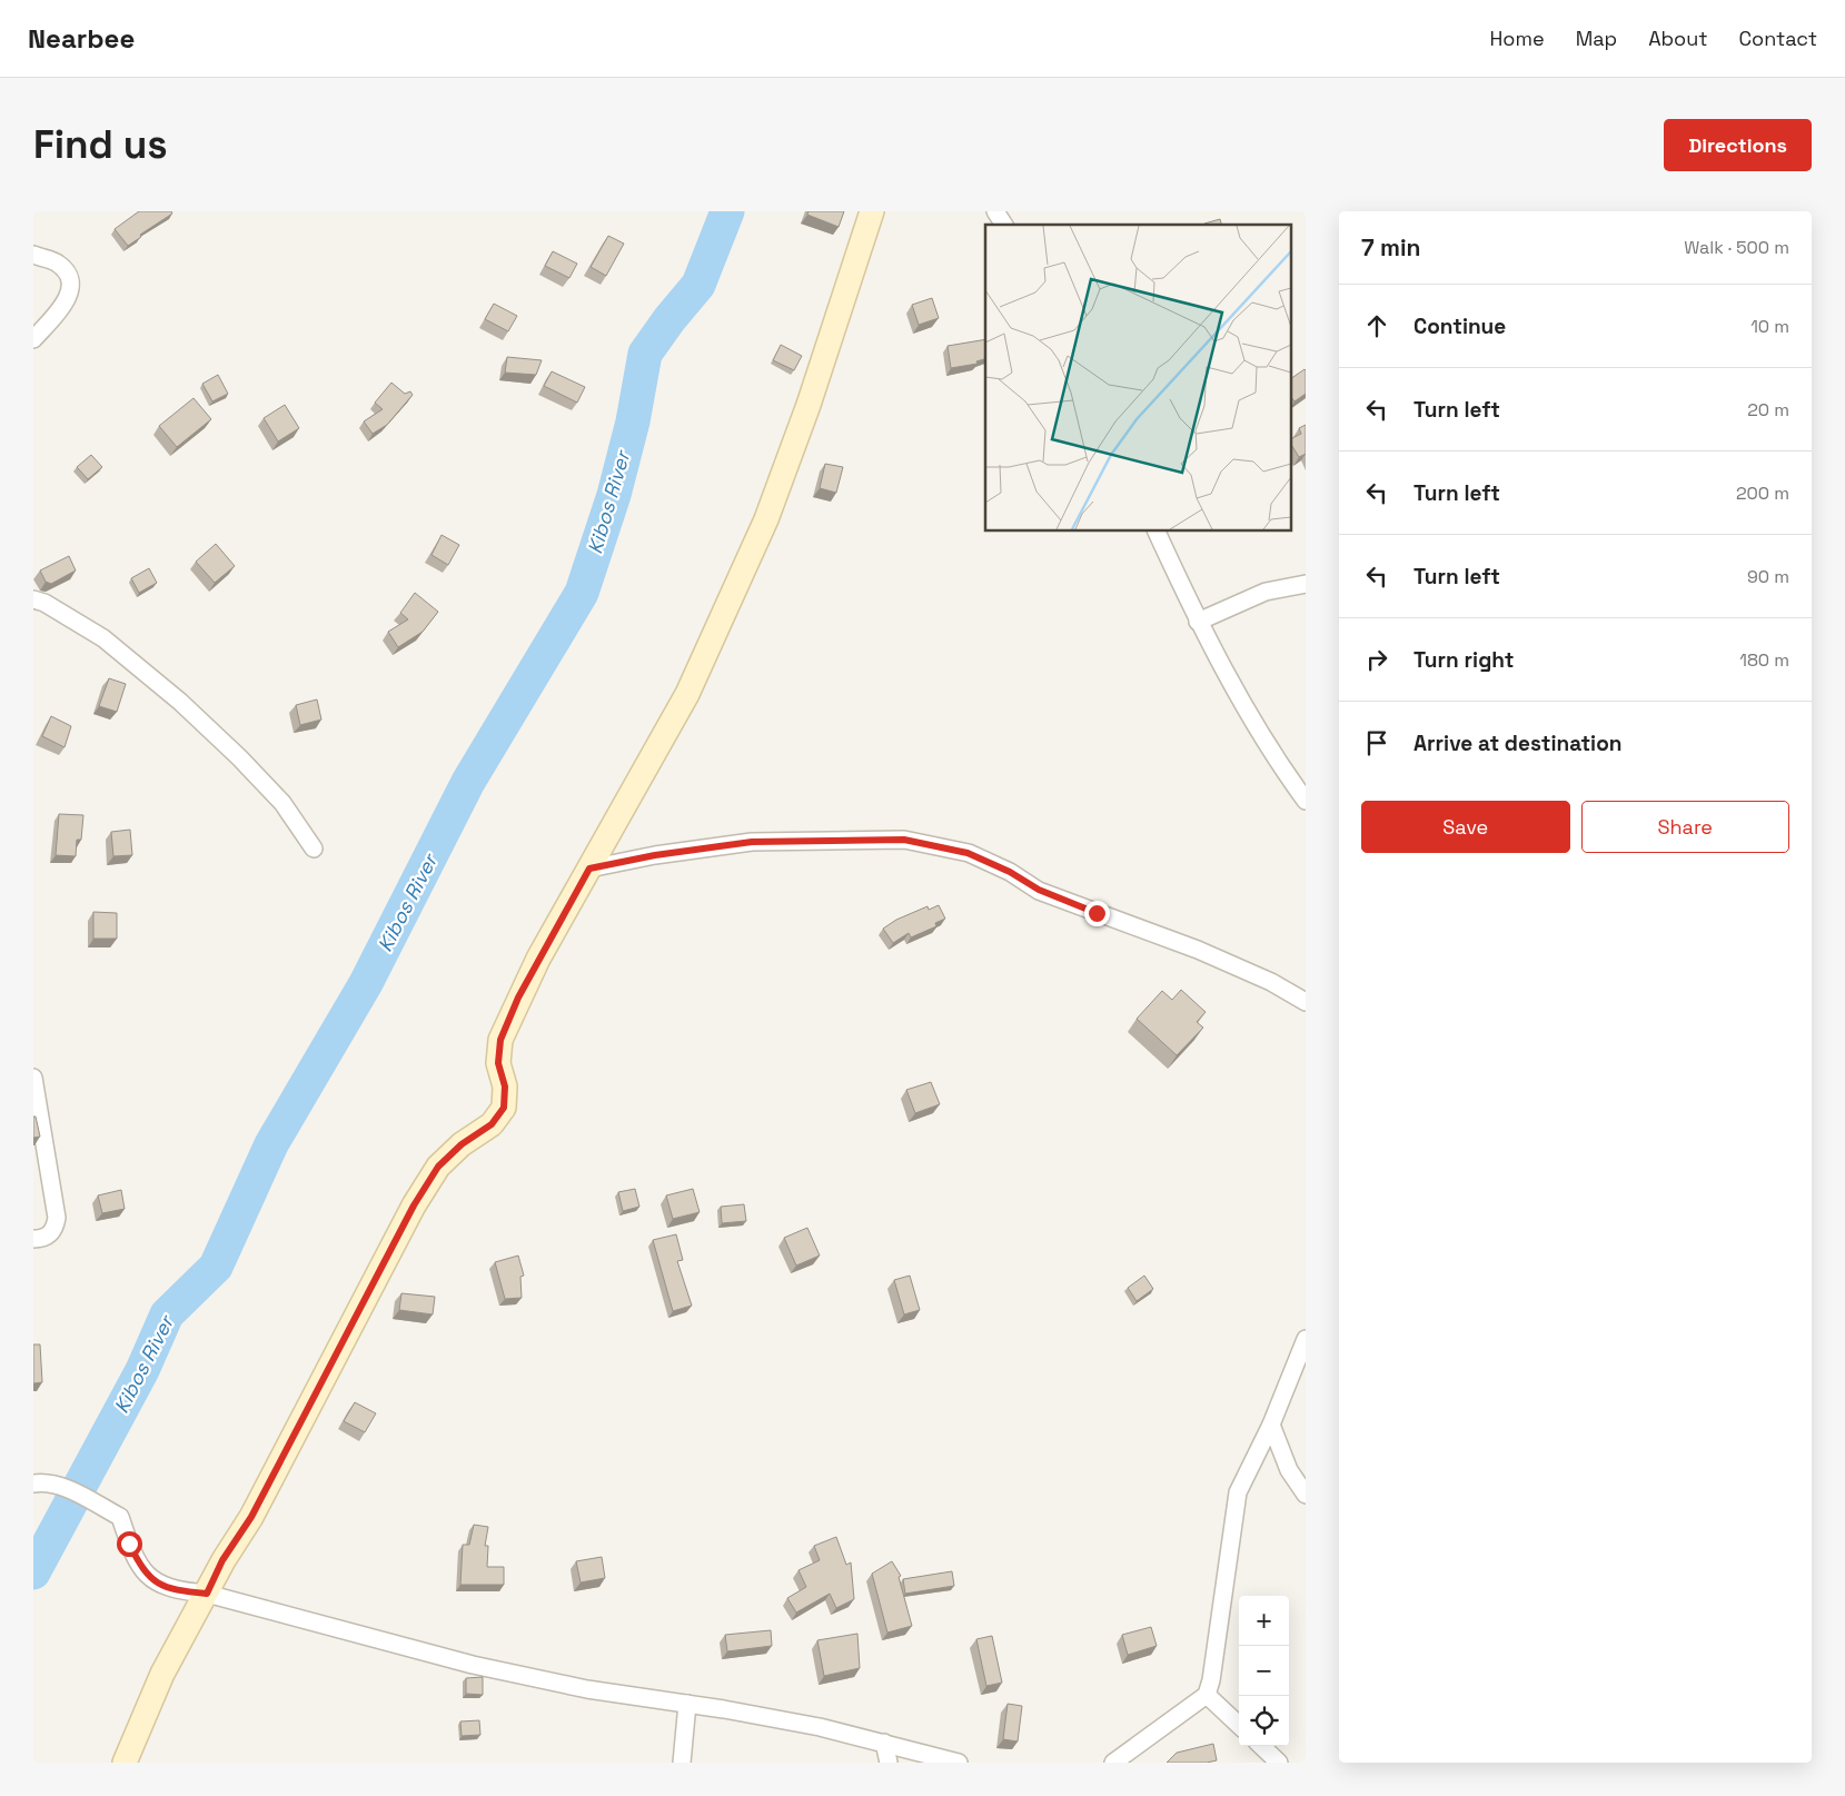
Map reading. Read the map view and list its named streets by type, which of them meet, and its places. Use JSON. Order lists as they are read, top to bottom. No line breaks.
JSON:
{"water":["Kibos River"],"page":{"header":"Nearbee","nav":["Home","Map","About","Contact"],"buttons":["Directions",["Save","Share"]],"title":"Find us","heading":["7 min","Walk · 500 m"],"list":[["Continue","10 m"],["Turn left","20 m"],["Turn left","200 m"],["Turn left","90 m"],["Turn right","180 m"],"Arrive at destination"],"map_buttons":["+","−"]}}
